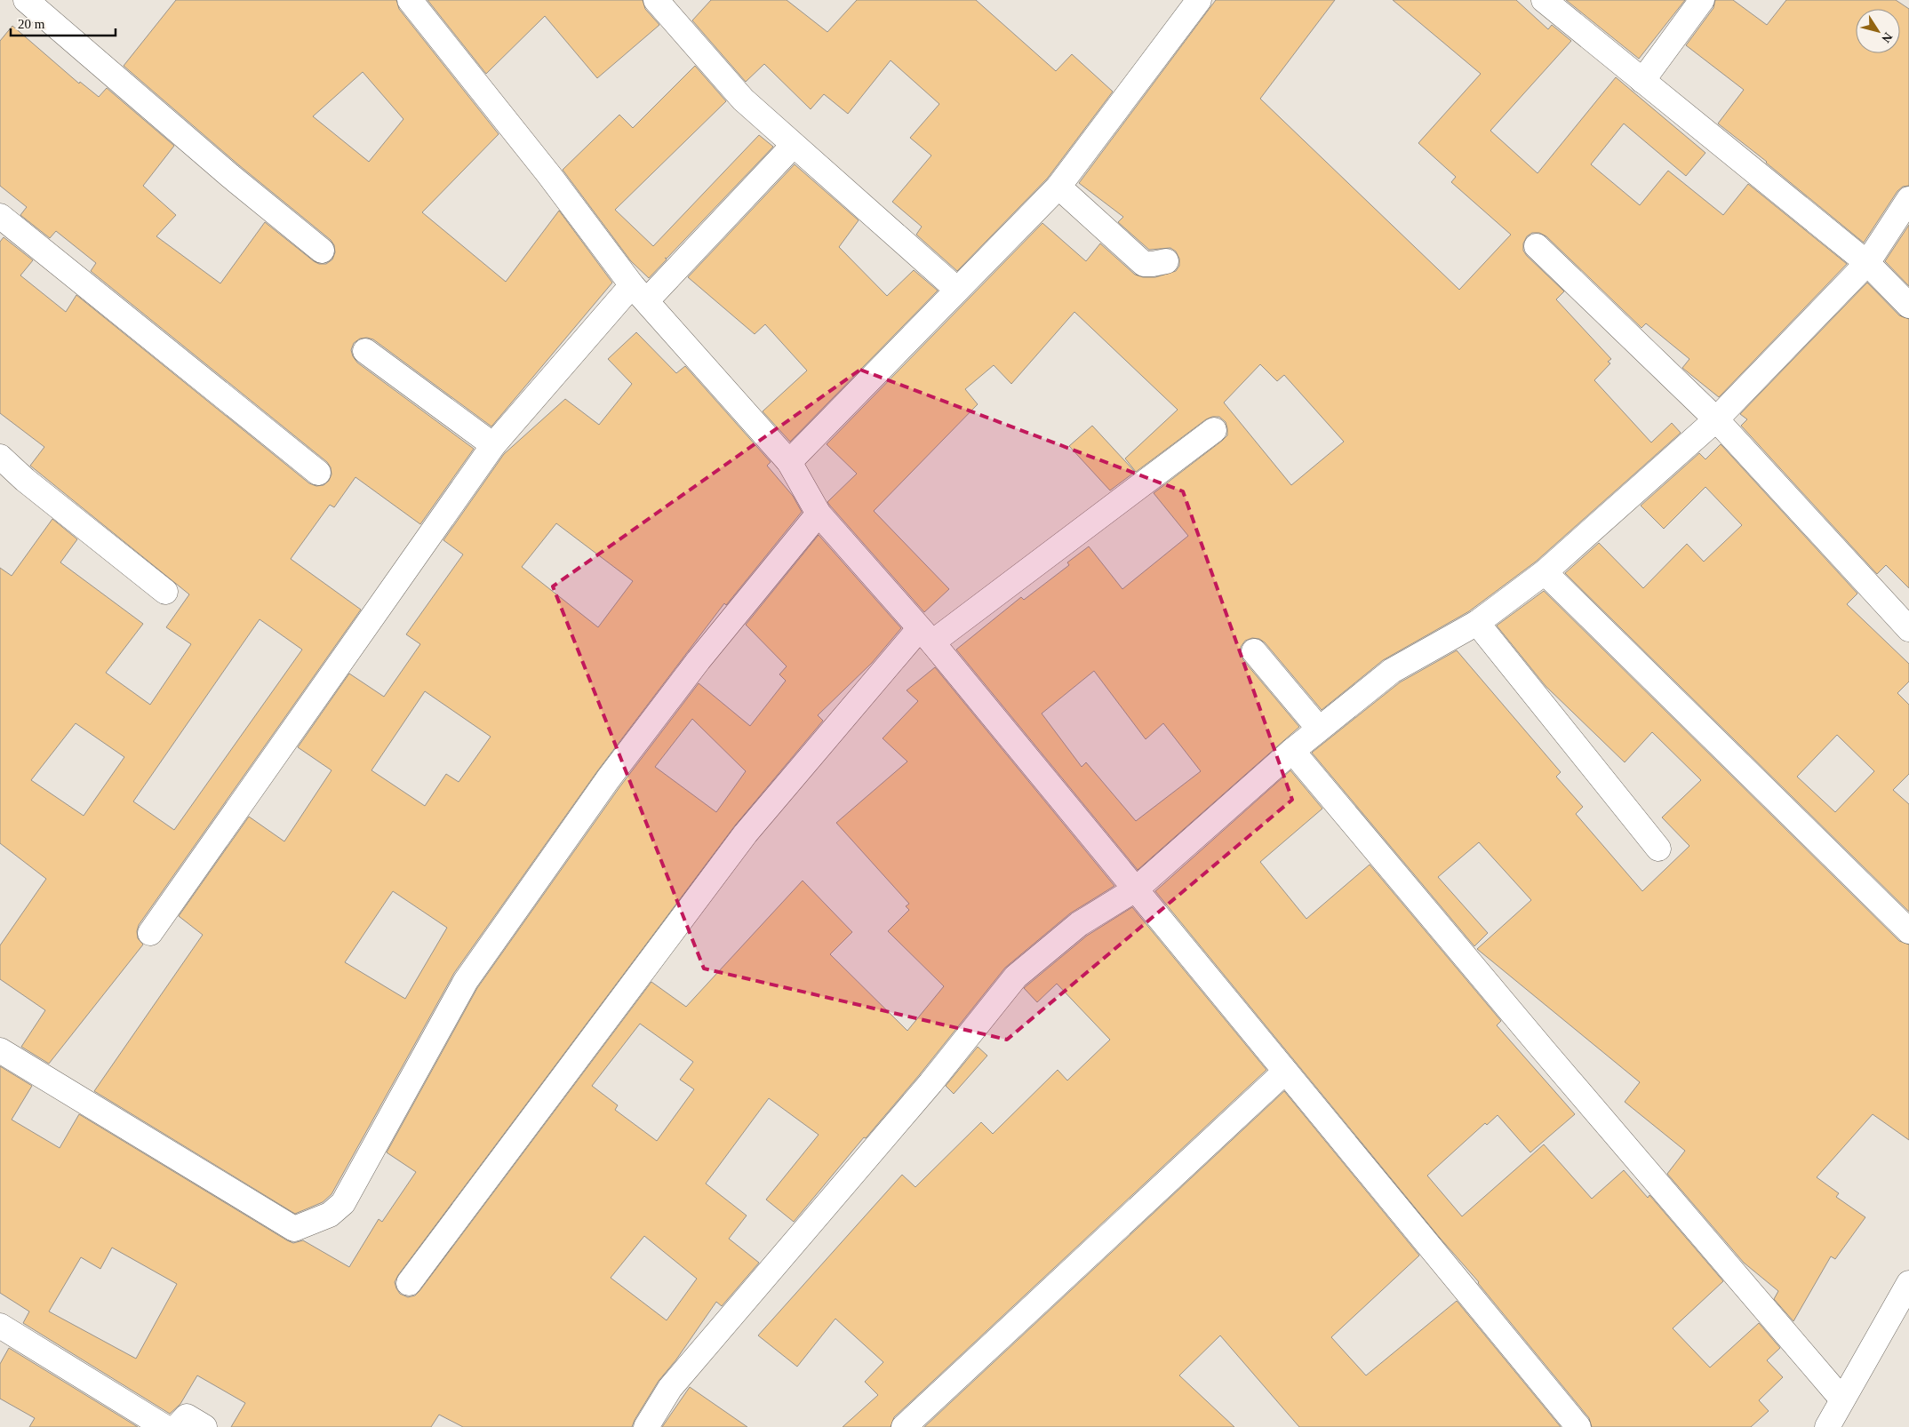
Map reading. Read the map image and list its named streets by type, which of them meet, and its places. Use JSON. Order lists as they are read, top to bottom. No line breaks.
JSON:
{"scale_bar":"20 m","north":"bottom right"}
